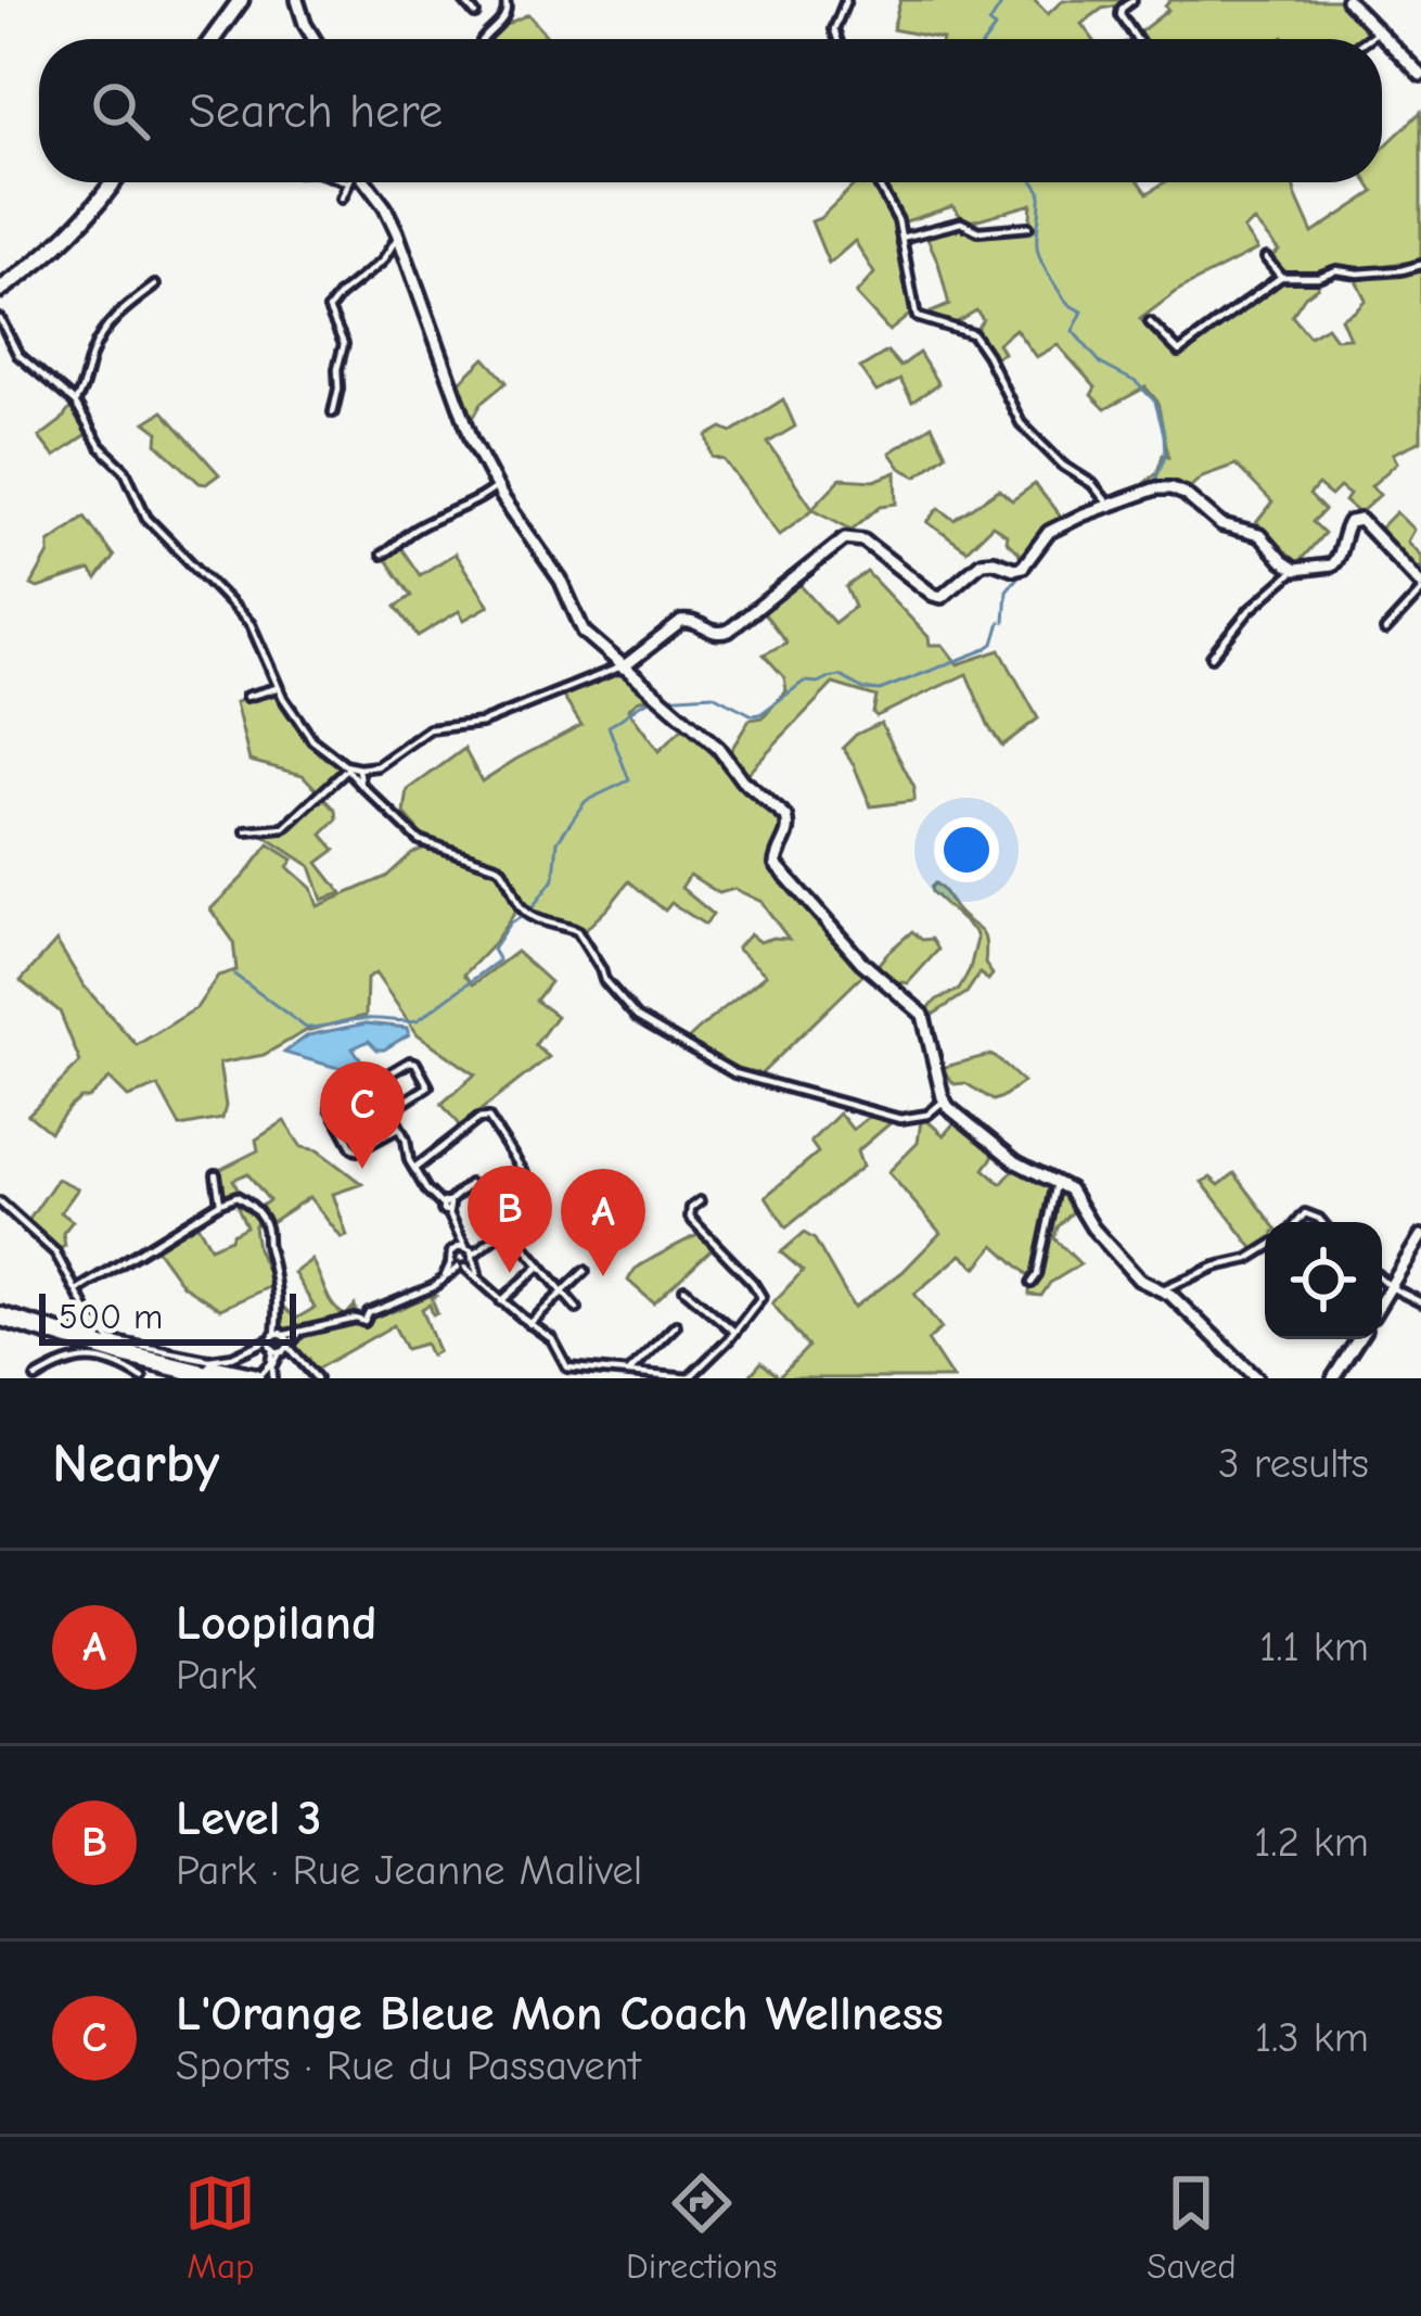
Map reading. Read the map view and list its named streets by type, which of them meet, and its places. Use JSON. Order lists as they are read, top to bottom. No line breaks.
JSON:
{"scale_bar":"500 m","page":{"search":"Search here","pins":["C","B","A"],"scale":"500 m","heading":["Nearby","3 results"],"list":[{"mark":"A","name":"Loopiland","note":"Park","value":"1.1 km"},{"mark":"B","name":"Level 3","note":"Park · Rue Jeanne Malivel","value":"1.2 km"},{"mark":"C","name":"L'Orange Bleue Mon Coach Wellness","note":"Sports · Rue du Passavent","value":"1.3 km"}],"nav":["Map","Directions","Saved"]}}
